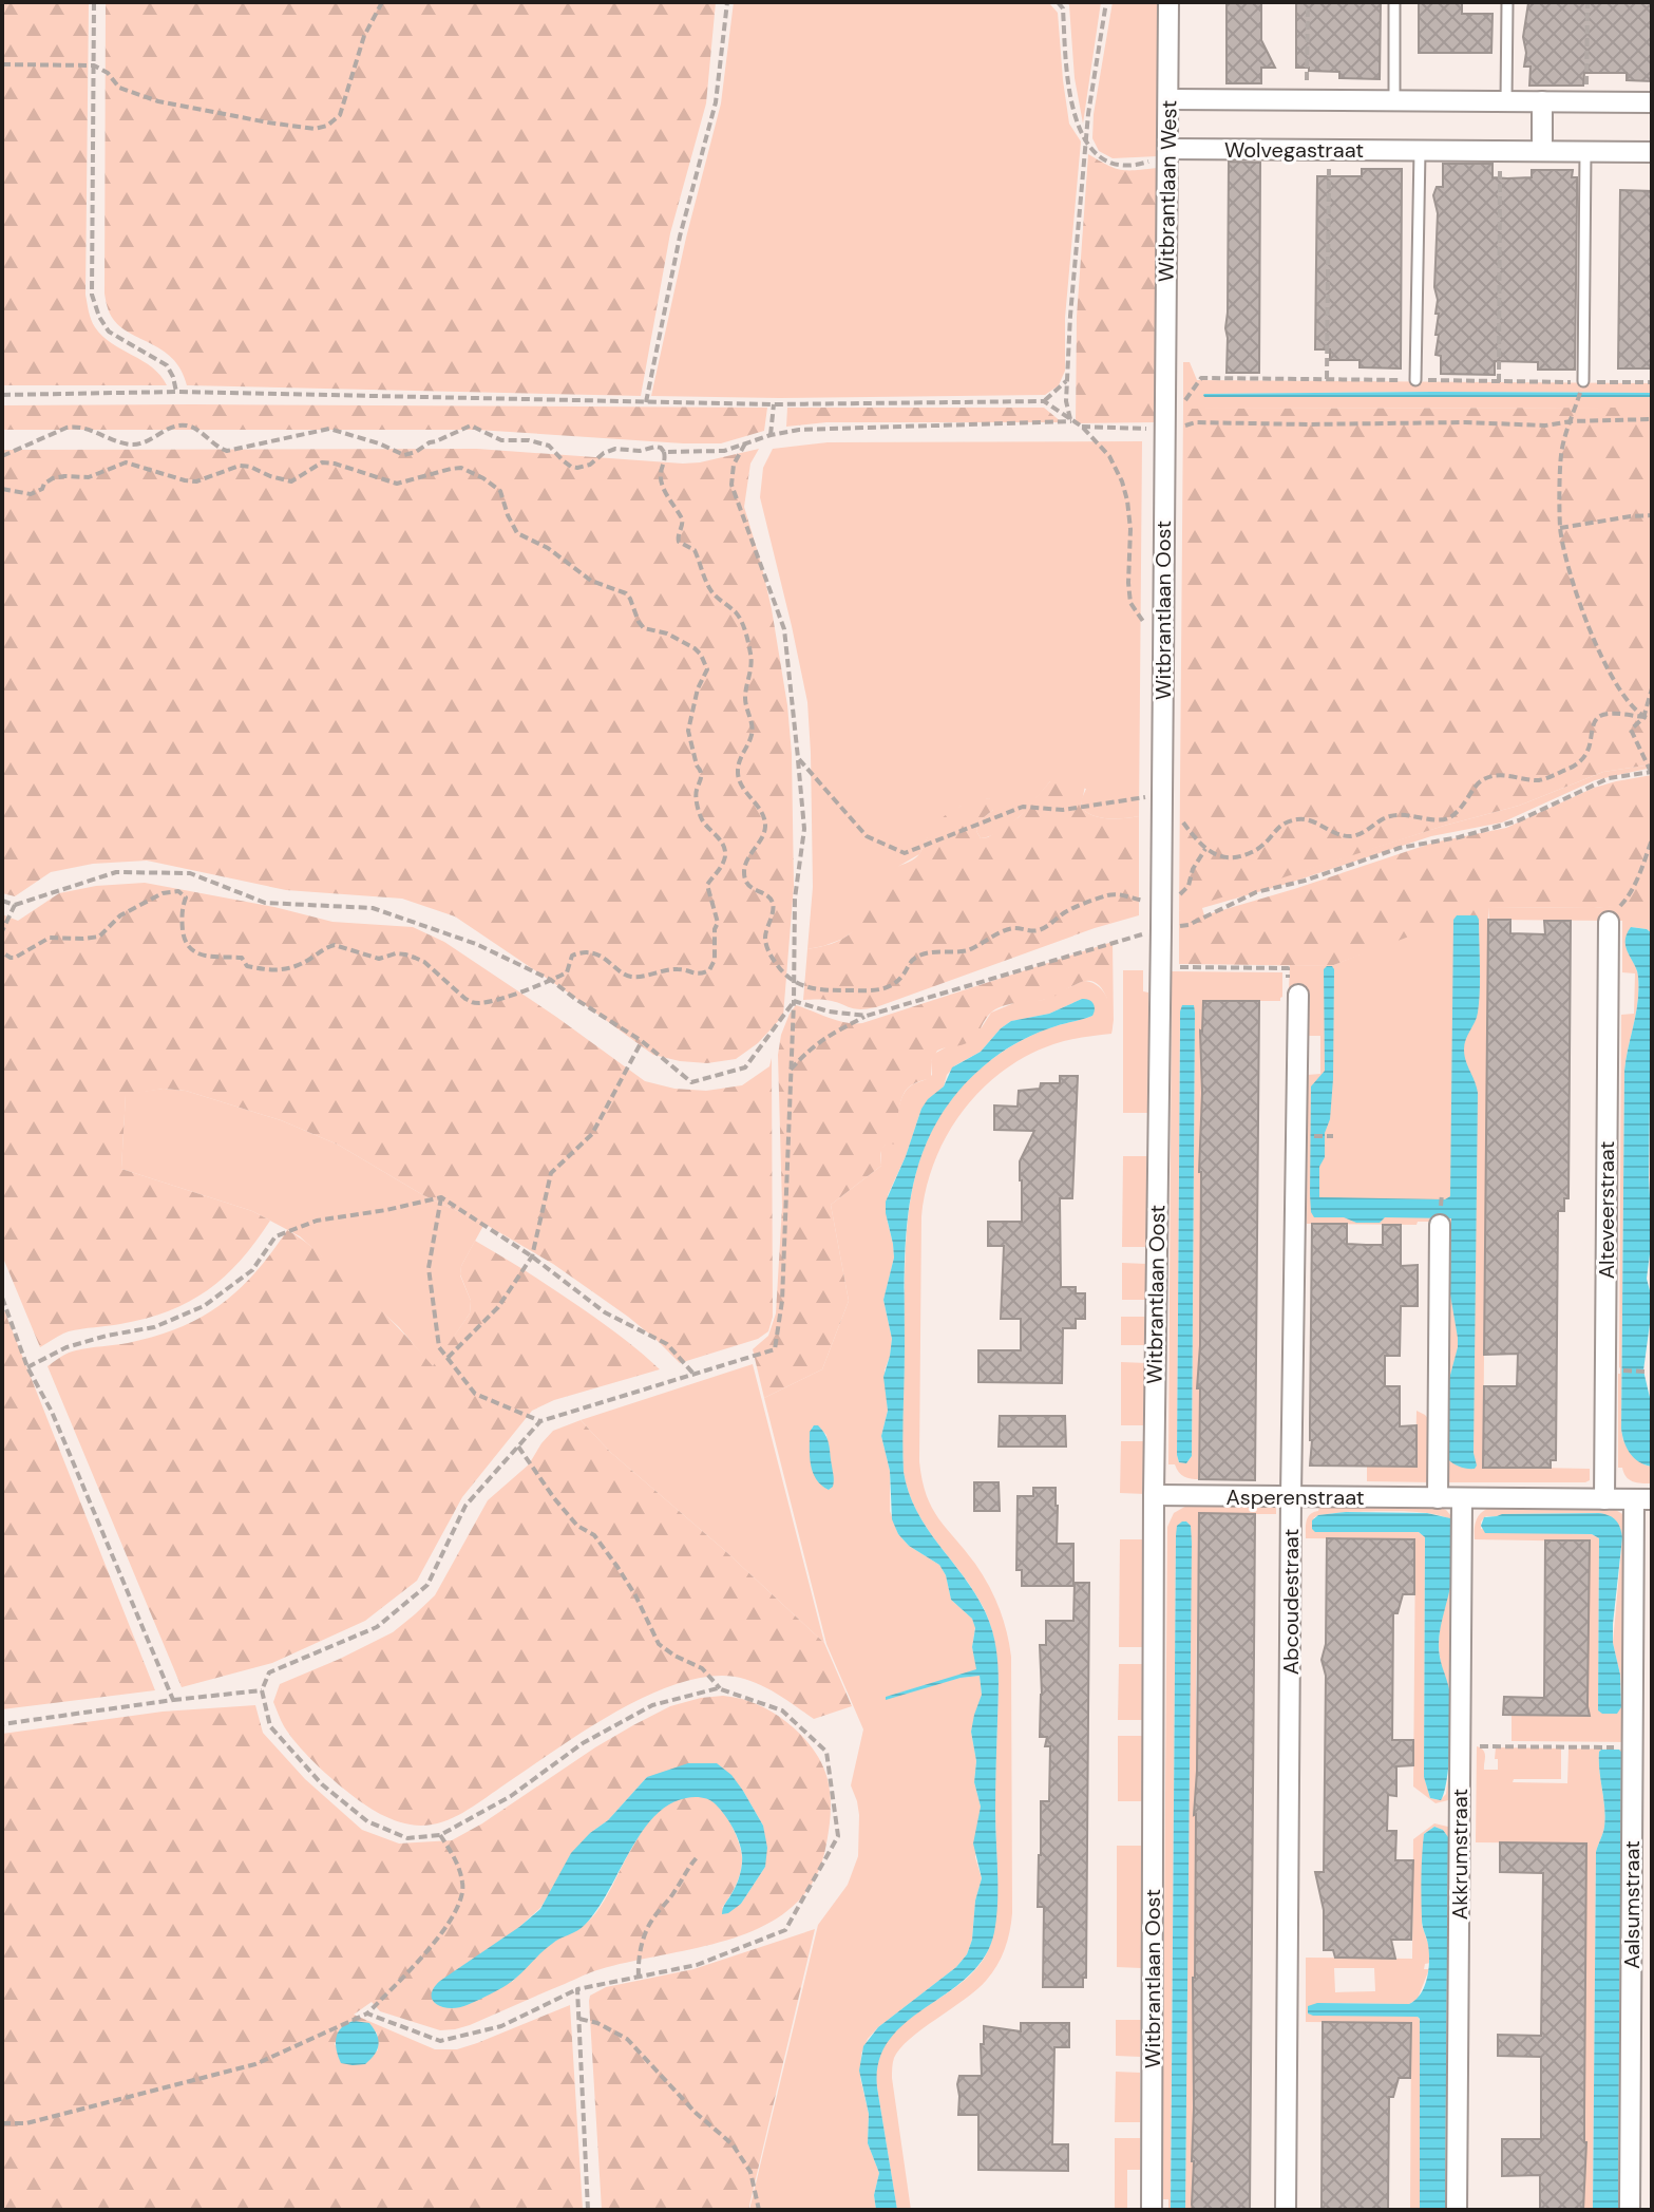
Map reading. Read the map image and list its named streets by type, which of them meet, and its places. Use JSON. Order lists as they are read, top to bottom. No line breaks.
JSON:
{"streets":{"street":["Wolvegastraat","Witbrantlaan West","Witbrantlaan Oost","Alteveerstraat","Asperenstraat","Abcoudestraat","Akkrumstraat","Aalsumstraat"]},"crossings":[["Wolvegastraat","Witbrantlaan West"],["Witbrantlaan West","Witbrantlaan Oost"],["Witbrantlaan Oost","Asperenstraat"],["Alteveerstraat","Asperenstraat"],["Asperenstraat","Abcoudestraat"],["Asperenstraat","Akkrumstraat"],["Asperenstraat","Aalsumstraat"]]}
